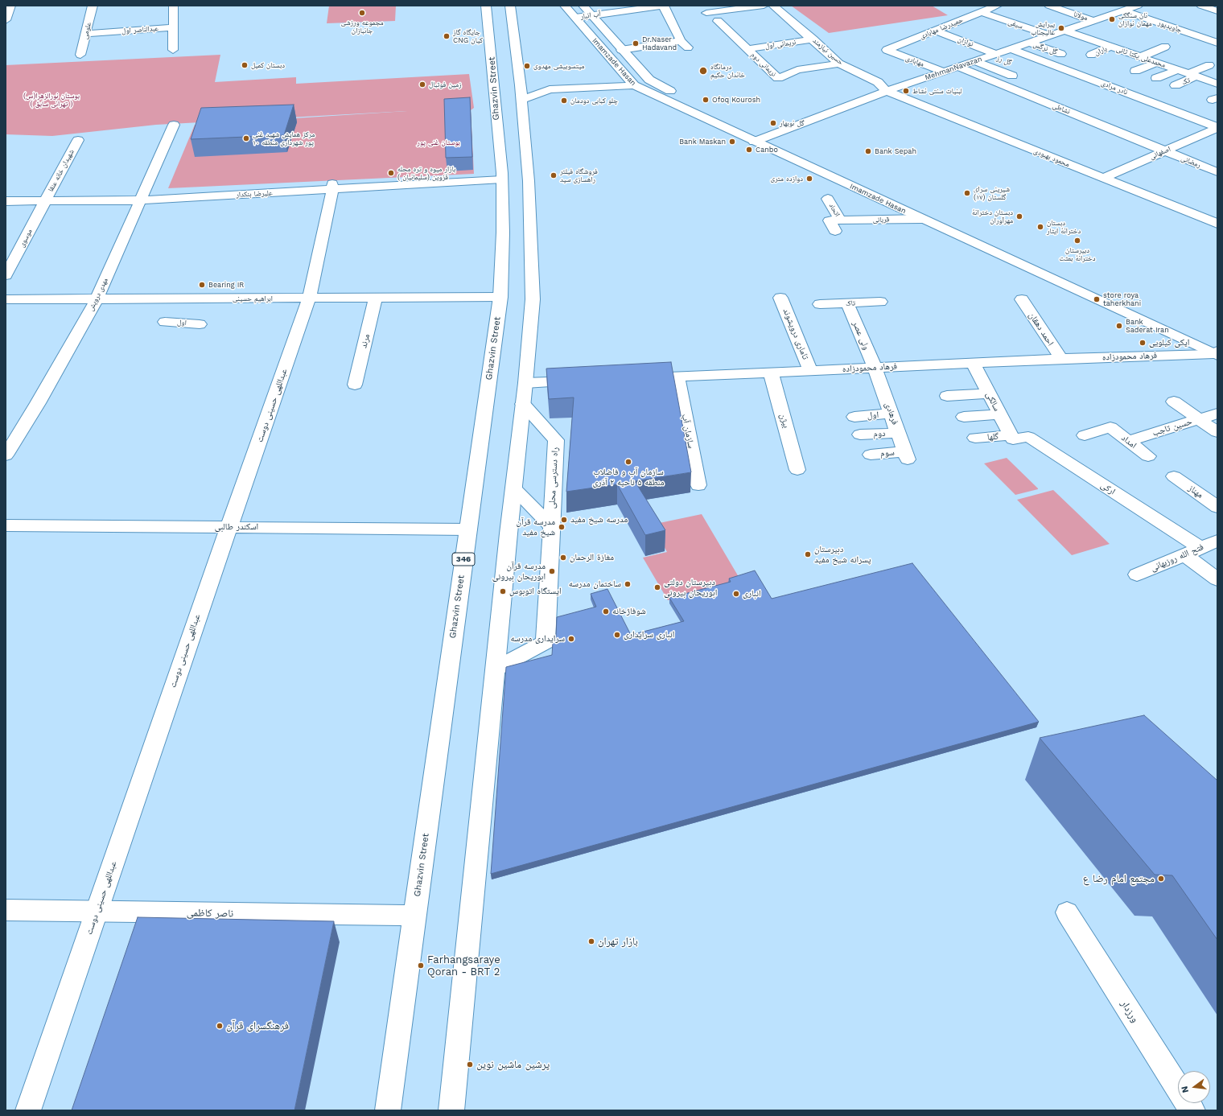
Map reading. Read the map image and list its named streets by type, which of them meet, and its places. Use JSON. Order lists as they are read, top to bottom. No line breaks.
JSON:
{"streets":{"street":["آب انبار","مولانا","سیفی","جاویدپور","حمیدرضا مهابادی","عبدالناصر اول","علومی","نوازان","نریمانی اول","گل نرگس","باران","حسین نیازمند","محمدعلی یکتا ثانی","گل رز","مهابادی","Imamzade Hasan","نریمانی دوم","MehmanNavazan","تک","نادر مرادی","Ghazvin Street","نشاطی","اصفهانی","محمود بهبودی","رمضانی","شهیدان خانه‌ عنقا","علیرضا بنکدار","اتحاد","قربانی","موسوی","مهدی درویش","ابراهیم حسینی","تاک","اول","احمد دهقان","تاماری درویشوند","ولی عصر","مرند","فرهاد محمودزاده","سالکی","عبداللهی حسینی دوست","فرهادی","بیژن","حسین تاجب","سازمان آب","دوم","گلها","امداد","سوم","راه دسترسی محلی","ارکی","مهناز","اسکندر طالبی","فتح الله روزبهانی","346","ناصر کاظمی","ورزدار"]},"crossings":[["آب انبار","Imamzade Hasan"],["مولانا","MehmanNavazan"],["سیفی","حمیدرضا مهابادی"],["سیفی","MehmanNavazan"],["جاویدپور","MehmanNavazan"],["حمیدرضا مهابادی","نوازان"],["حمیدرضا مهابادی","مهابادی"],["عبدالناصر اول","علومی"],["نوازان","گل رز"],["نوازان","MehmanNavazan"],["نریمانی اول","حسین نیازمند"],["نریمانی اول","نریمانی دوم"],["گل نرگس","MehmanNavazan"],["باران","محمدعلی یکتا ثانی"],["حسین نیازمند","نریمانی دوم"],["حسین نیازمند","MehmanNavazan"],["حسین نیازمند","محمود بهبودی"],["محمدعلی یکتا ثانی","MehmanNavazan"],["محمدعلی یکتا ثانی","تک"],["گل رز","MehmanNavazan"],["مهابادی","MehmanNavazan"],["Imamzade Hasan","MehmanNavazan"],["Imamzade Hasan","قربانی"],["Imamzade Hasan","فرهاد محمودزاده"],["MehmanNavazan","نادر مرادی"],["MehmanNavazan","نشاطی"],["MehmanNavazan","محمود بهبودی"],["نادر مرادی","اصفهانی"],["Ghazvin Street","علیرضا بنکدار"],["Ghazvin Street","ابراهیم حسینی"],["Ghazvin Street","اسکندر طالبی"],["Ghazvin Street","ناصر کاظمی"],["نشاطی","اصفهانی"],["نشاطی","رمضانی"],["اصفهانی","محمود بهبودی"],["اصفهانی","رمضانی"],["شهیدان خانه‌ عنقا","علیرضا بنکدار"],["شهیدان خانه‌ عنقا","موسوی"],["علیرضا بنکدار","موسوی"],["علیرضا بنکدار","مهدی درویش"],["علیرضا بنکدار","عبداللهی حسینی دوست"],["اتحاد","قربانی"],["مهدی درویش","ابراهیم حسینی"],["ابراهیم حسینی","مرند"],["ابراهیم حسینی","عبداللهی حسینی دوست"],["تاک","ولی عصر"],["اول","فرهادی"],["احمد دهقان","فرهاد محمودزاده"],["تاماری درویشوند","فرهاد محمودزاده"],["ولی عصر","فرهاد محمودزاده"],["ولی عصر","فرهادی"],["فرهاد محمودزاده","سالکی"],["فرهاد محمودزاده","فرهادی"],["فرهاد محمودزاده","بیژن"],["فرهاد محمودزاده","سازمان آب"],["سالکی","گلها"],["سالکی","ارکی"],["عبداللهی حسینی دوست","اسکندر طالبی"],["عبداللهی حسینی دوست","ناصر کاظمی"],["فرهادی","دوم"],["فرهادی","سوم"],["حسین تاجب","امداد"],["گلها","ارکی"],["ارکی","فتح الله روزبهانی"]],"parks":["بوستان نورالزهرا(س) ( تهرانی سابق )","بوستان غنی پور"],"places":["مجموعه ورزشی جانبازان","نان سنگکی مهمان‌ نوازان","پیرایش عالیجناب","جایگاه گاز CNG کیان","Dr.Naser Hadavand","دبستان کمیل","میتسوبیشی مهدوی","درمانگاه خاندان حکیم","زمین فوتبال","لبنیات سنتی نشاط","Ofoq Kourosh","چلو کبابی دودمان","گل نوبهار","مرکز همایش شهید غنی پور شهرداری منطقه ۱۰","Bank Maskan","Canbo","Bank Sepah","بازار میوه و تره محله قزوین (سلیمانیان )","فروشگاه فیلتر راهسازی سید","دوازده متری","شیرینی سرای گلستان (۱۷)","دبستان دخترانهٔ مهرآوران","دبستان دخترانهٔ ایثار","دبیرستان دخترانهٔ بعثت","Bearing IR","store roya taherkhani","Bank Saderat Iran","ایکی کیلویی","سازمان آب و فاضلاب منطقه ۵ ناحیه ۲ آذری","مدرسه شیخ مفید","مدرسه قرآن شیخ مفید","دبیرستان پسرانه شیخ مفید","مغازة الرحمان","مدرسه قرآن ابوریحان بیرونی","ساختمان مدرسه","دبیرستان دولتی ابوریحان بیرونی","ایستگاه اتوبوس","انباری","شوفاژخانه","انباری سرایداری","سرایداری مدرسه","مجتمع امام رضا ع","بازار تهران","Farhangsaraye Qoran - BRT 2","فرهنگسرای قرآن","پرشین ماشین نوین"],"north":"left"}
